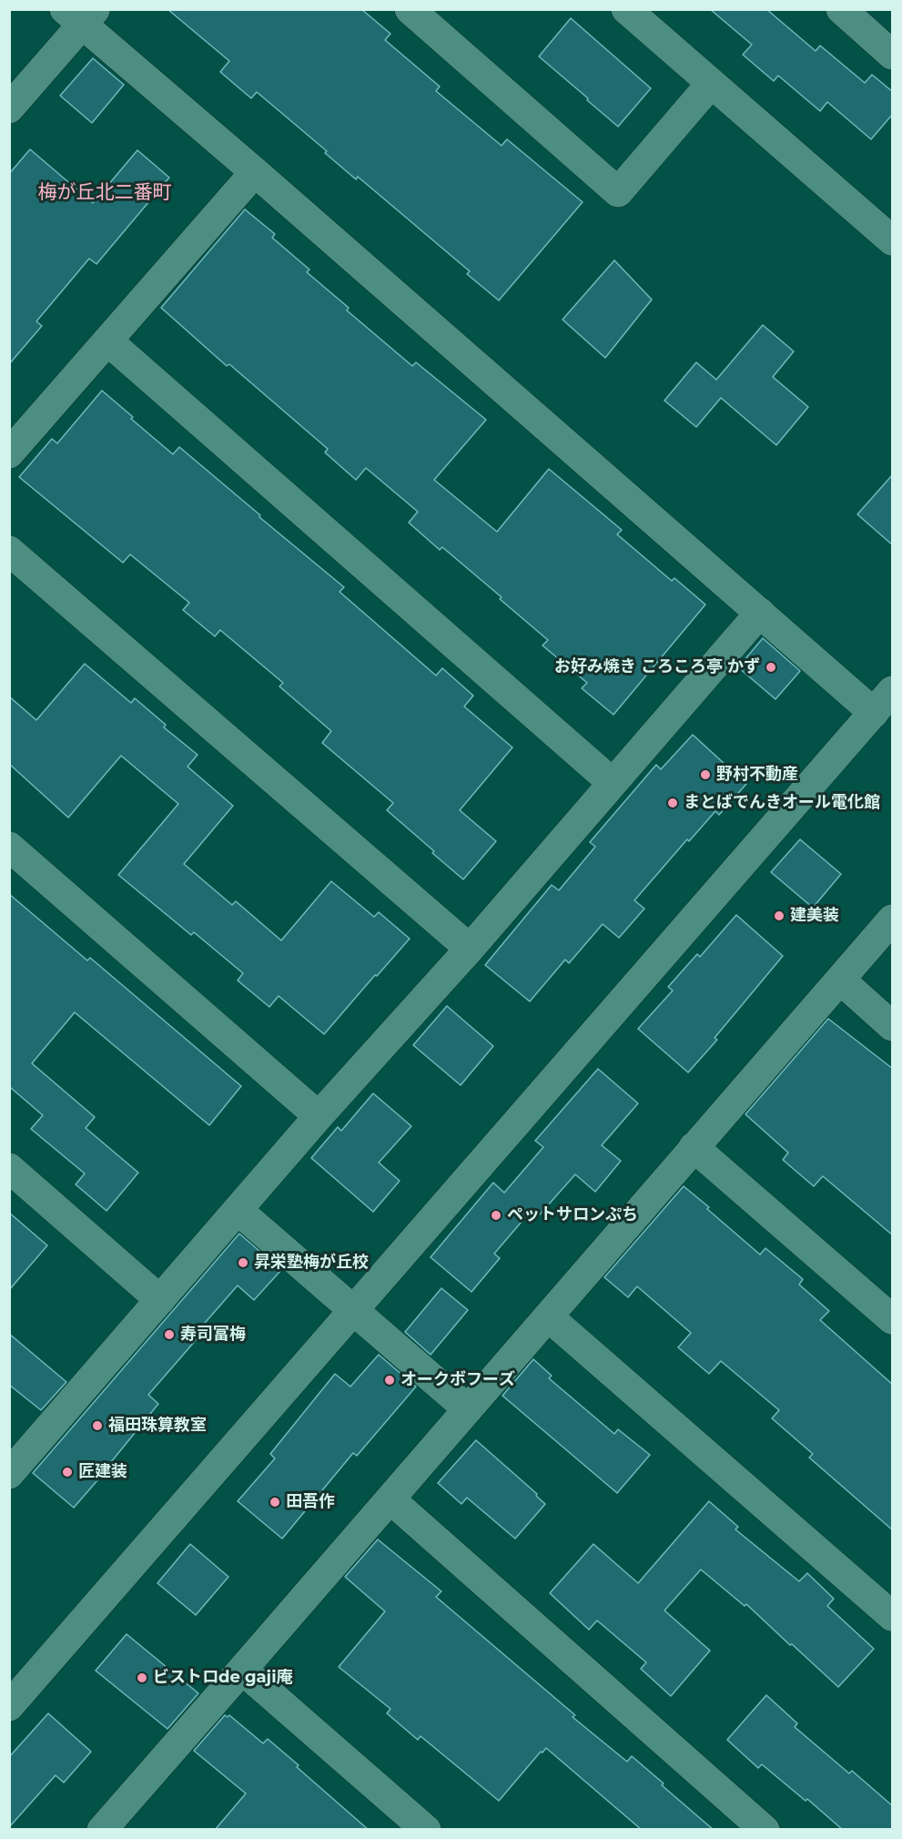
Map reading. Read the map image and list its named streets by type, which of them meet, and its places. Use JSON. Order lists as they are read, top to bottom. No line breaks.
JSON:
{"districts":["梅が丘北二番町"],"places":["お好み焼き ころころ亭 かず","野村不動産","まとばでんきオール電化館","建美装","ペットサロンぷち","昇栄塾梅が丘校","寿司富梅","オークボフーズ","福田珠算教室","匠建装","田吾作","ビストロde gaji庵"]}
